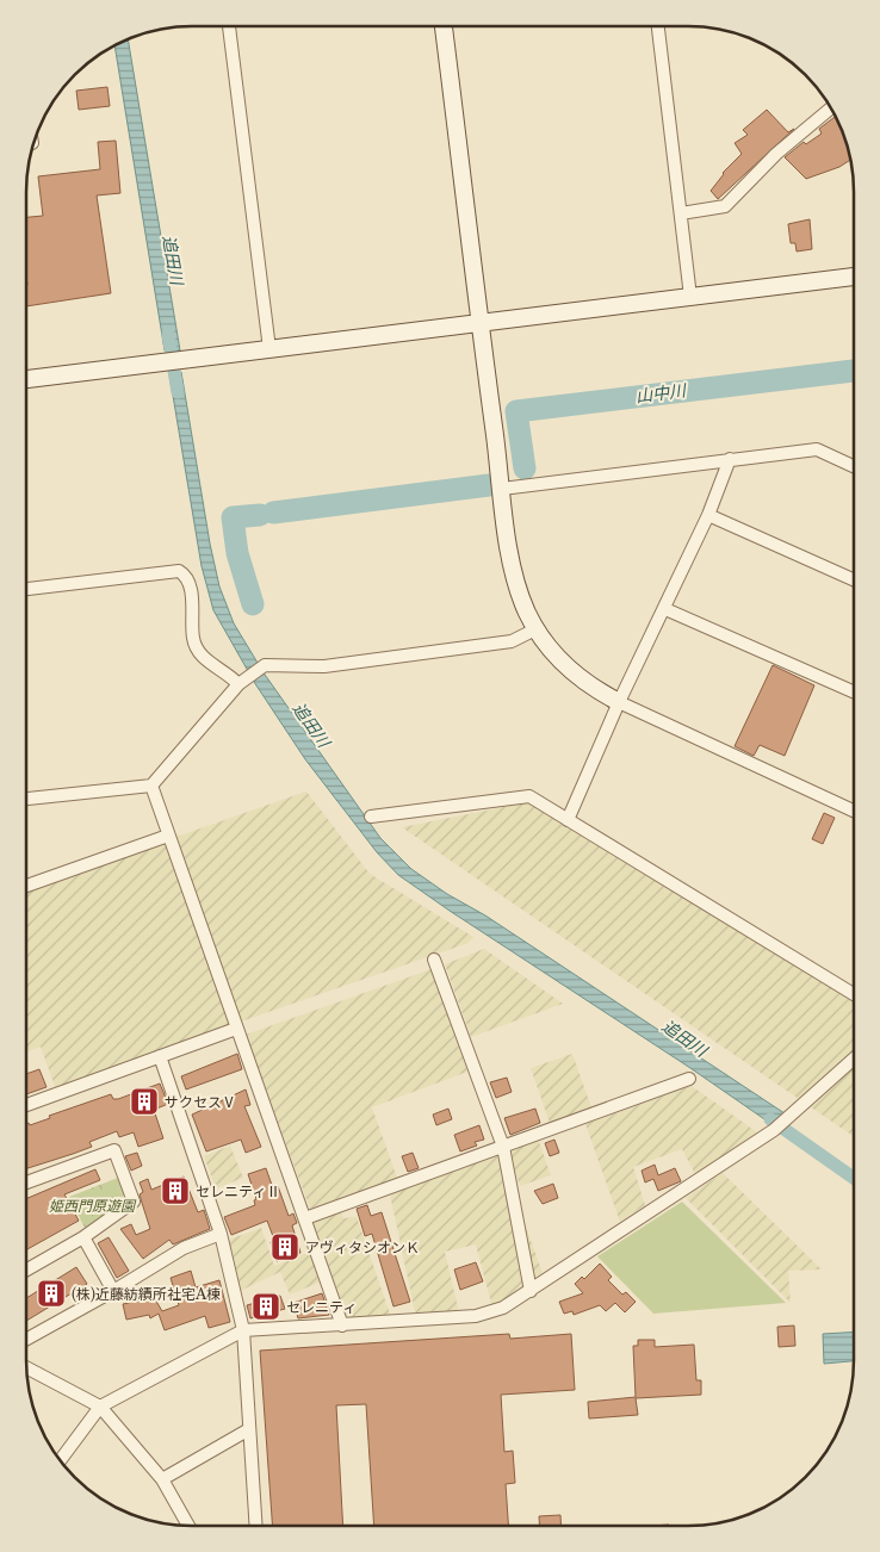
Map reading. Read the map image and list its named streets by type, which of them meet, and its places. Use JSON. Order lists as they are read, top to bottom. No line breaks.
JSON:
{"water":["追田川","山中川"],"parks":["姫西門原遊園"],"places":{"building":["サクセスⅤ","セレニティⅡ","アヴィタシオンＫ","(株)近藤紡績所社宅A棟","セレニティ"]}}
